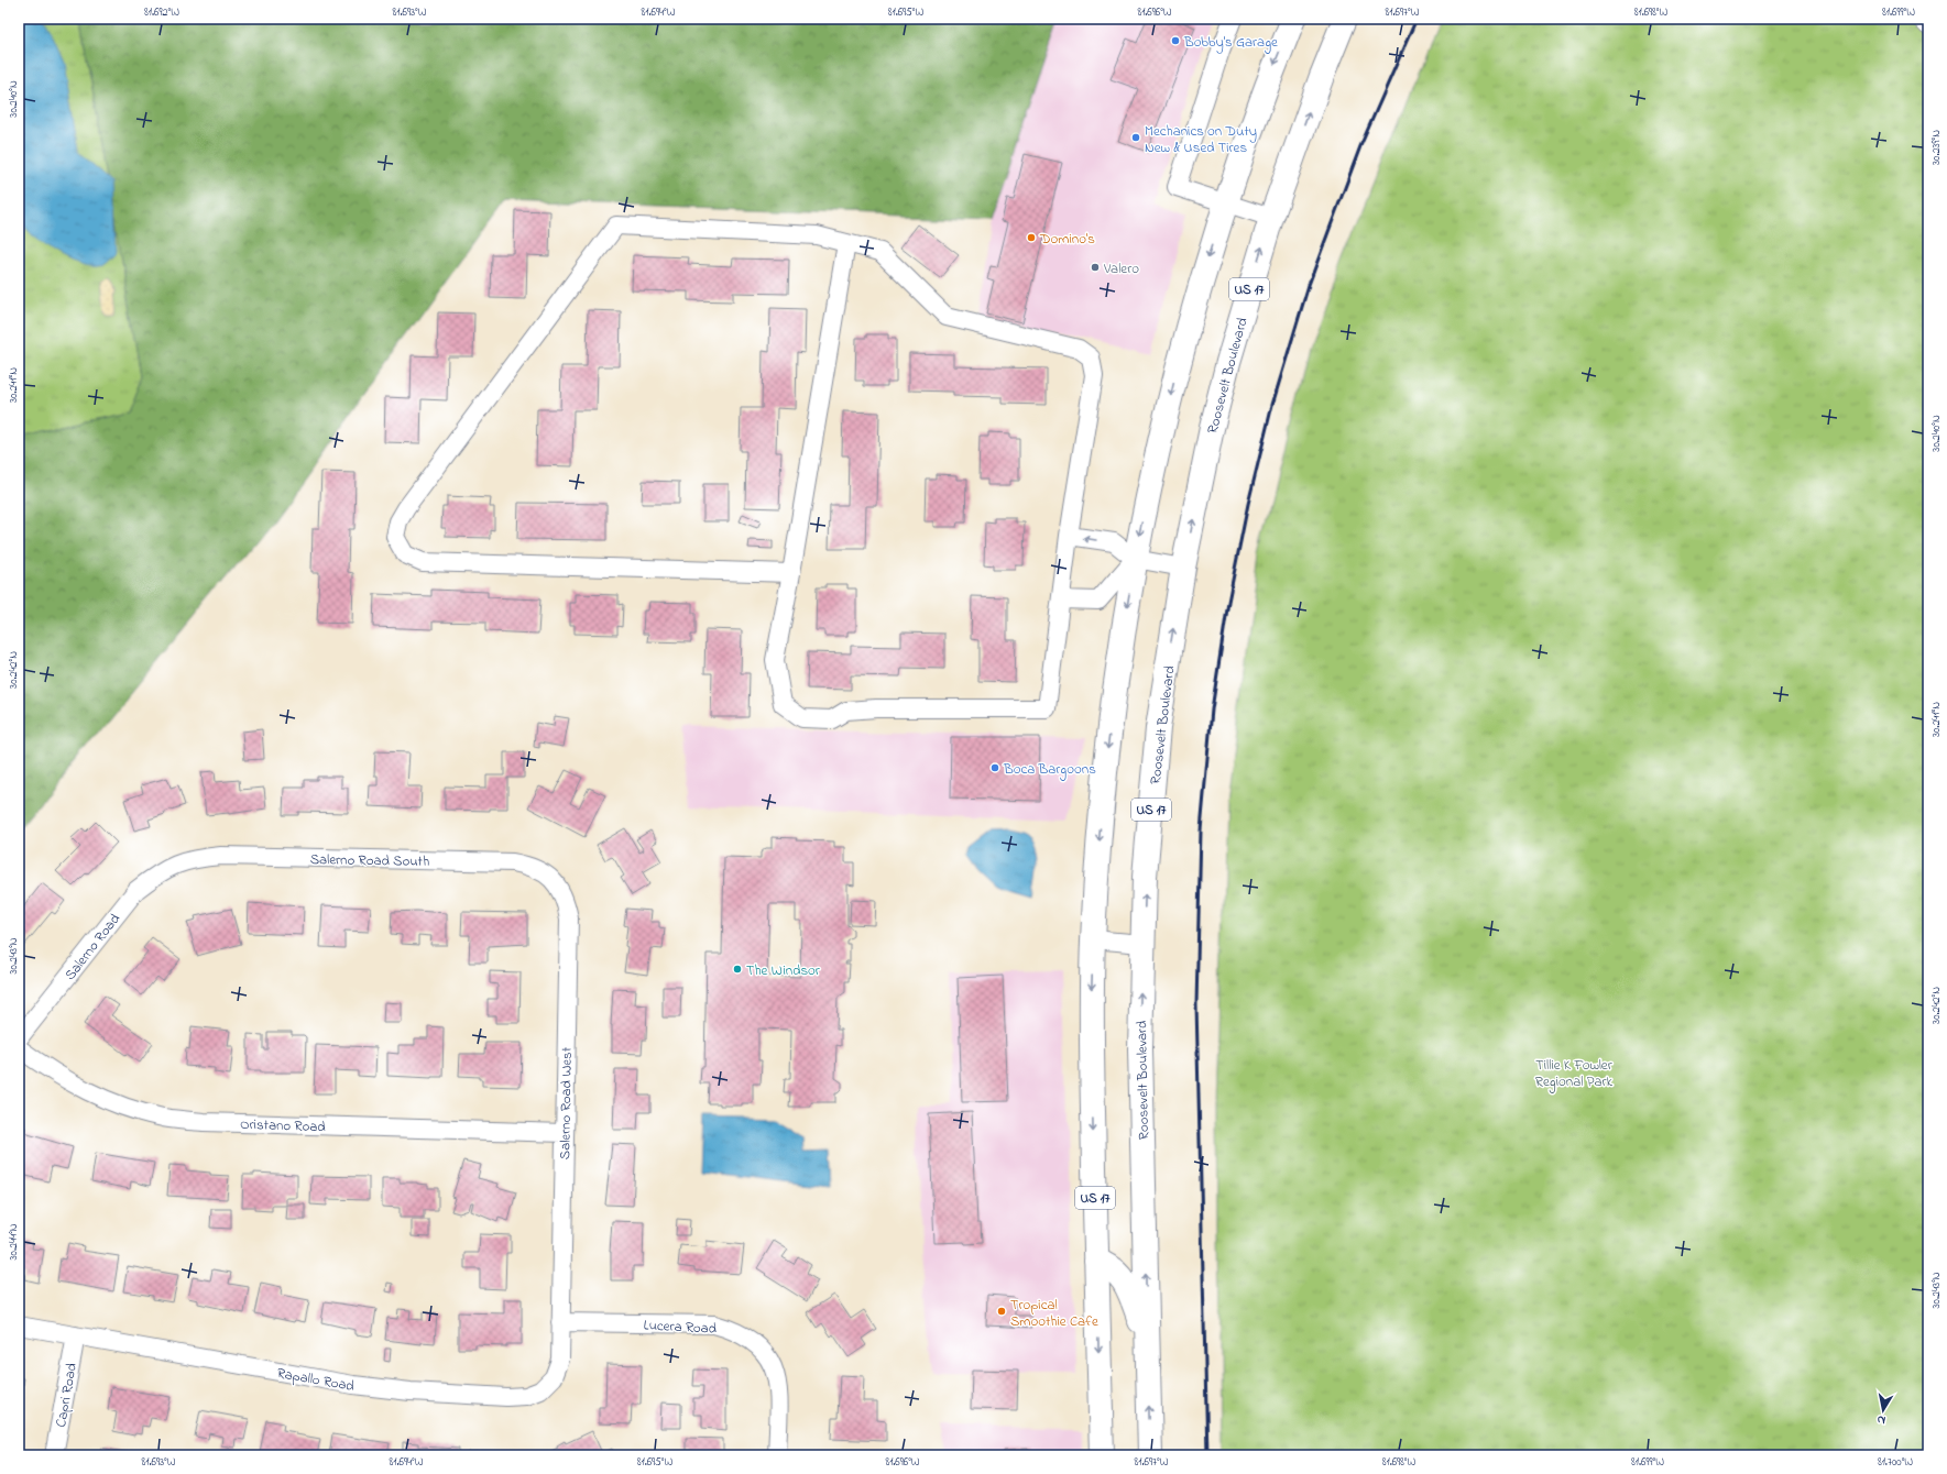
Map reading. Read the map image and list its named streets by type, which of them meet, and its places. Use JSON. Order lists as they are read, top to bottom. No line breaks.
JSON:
{"streets":{"highway":["US 17","Roosevelt Boulevard"],"street":["Salerno Road South","Salerno Road","Salerno Road West","Oristano Road","Lucera Road","Rapallo Road","Capri Road"]},"crossings":[["Salerno Road South","Salerno Road"],["Salerno Road South","Salerno Road West"],["Salerno Road West","Oristano Road"],["Salerno Road West","Lucera Road"],["Salerno Road West","Rapallo Road"],["Lucera Road","Rapallo Road"],["Rapallo Road","Capri Road"]],"parks":["Tillie K Fowler Regional Park"],"places":["Bobby's Garage","Mechanics on Duty New & Used Tires","Domino's","Valero","Boca Bargoons","The Windsor","Tropical Smoothie Cafe"],"north":"bottom","coordinates":["81.692°W","81.693°W","81.694°W","81.695°W","81.696°W","81.697°W","81.698°W","81.699°W","30.240°N","30.239°N","30.241°N","30.242°N","30.243°N","30.244°N","81.700°W"]}
